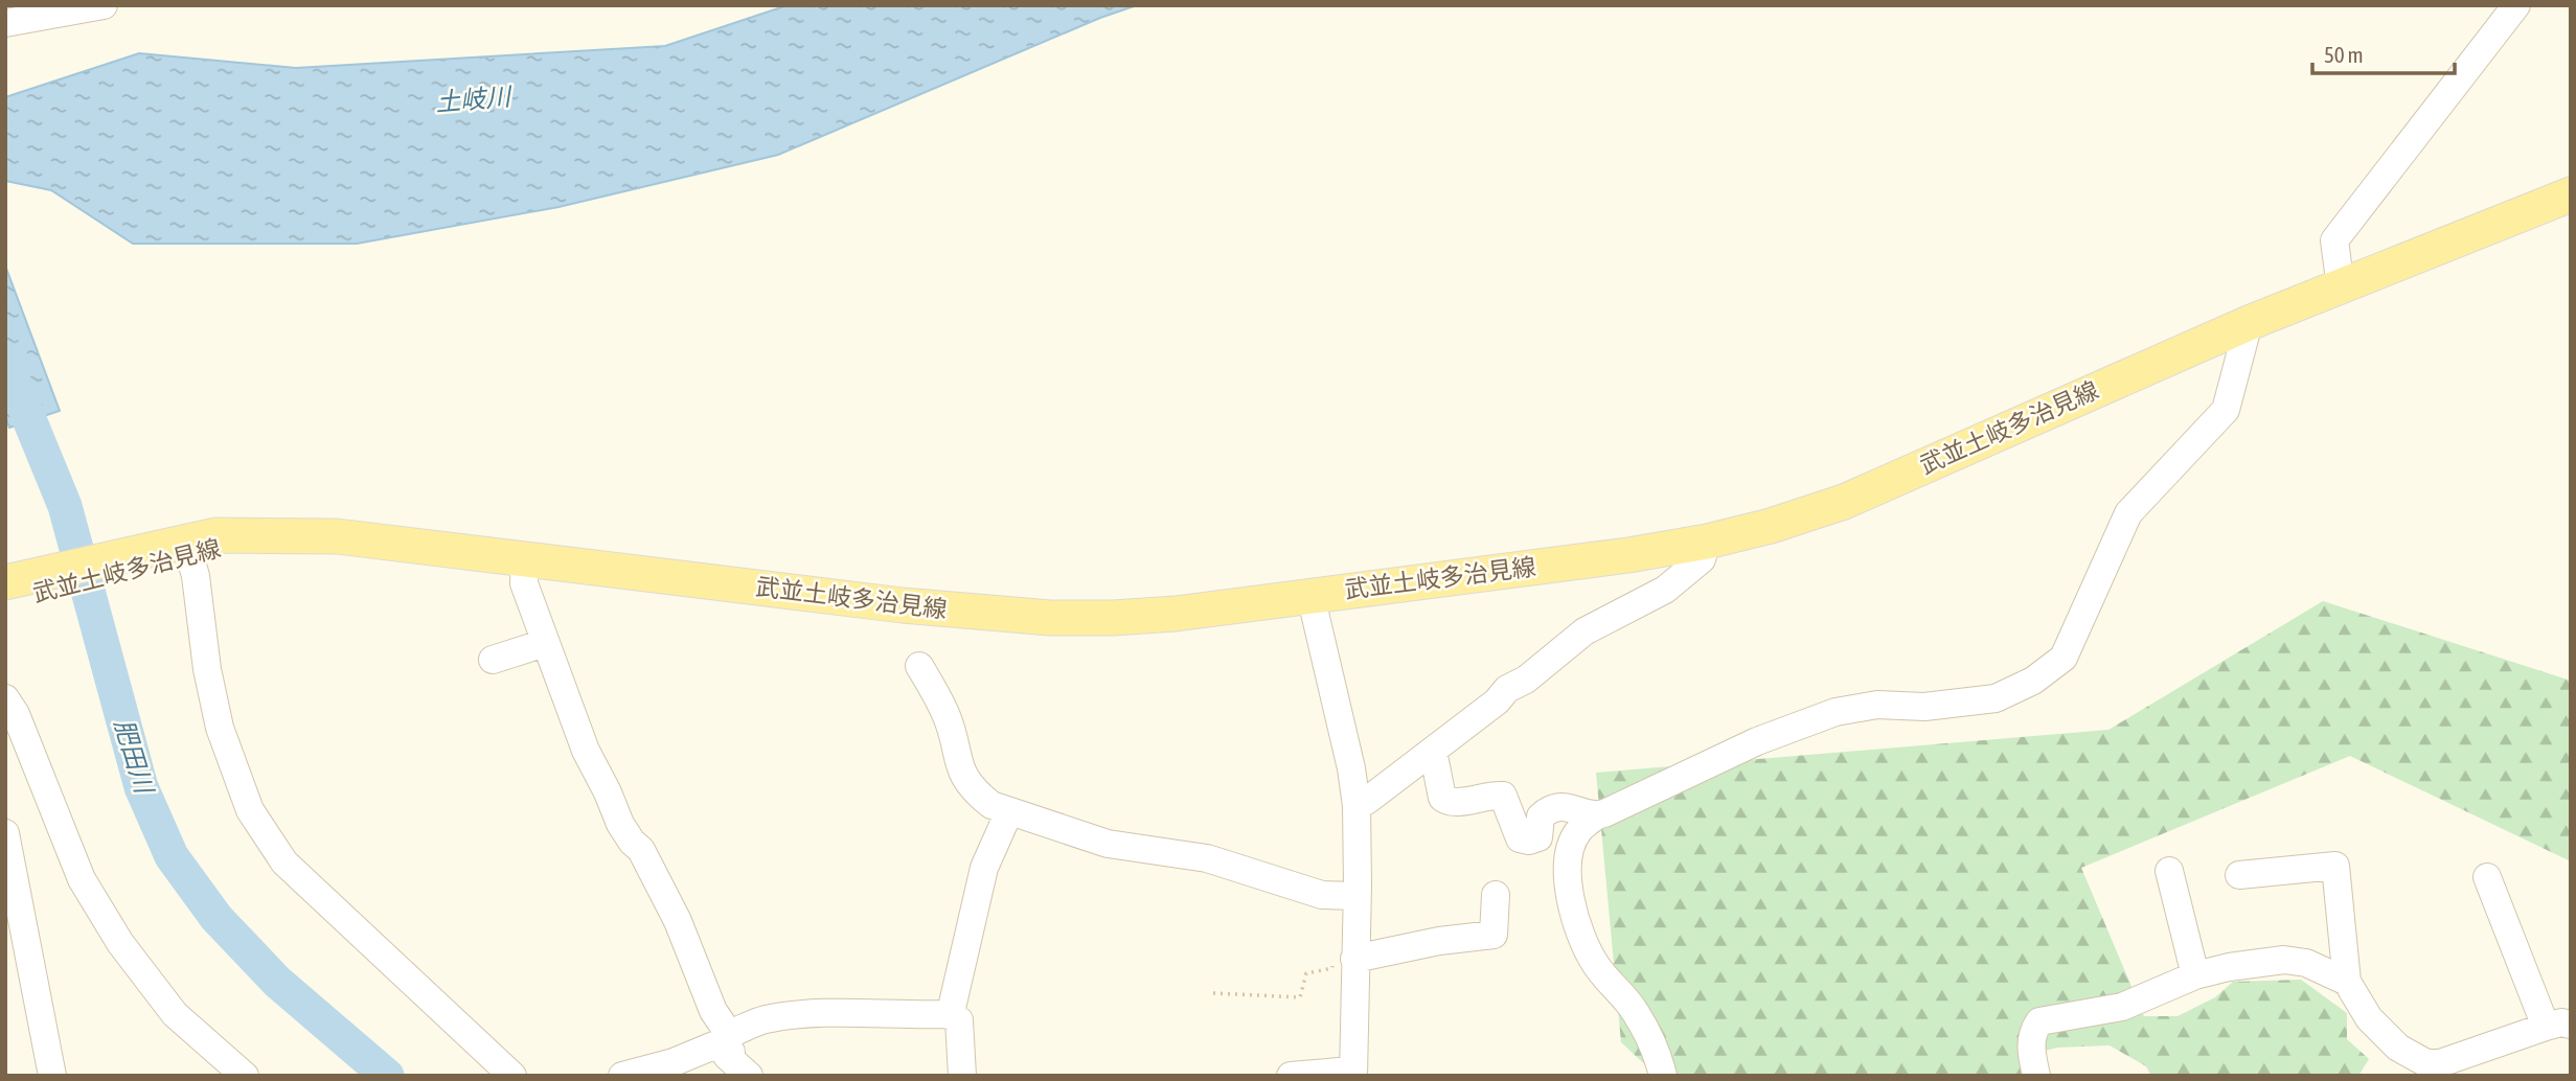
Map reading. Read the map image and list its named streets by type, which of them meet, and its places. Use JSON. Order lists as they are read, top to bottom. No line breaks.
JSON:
{"streets":{"main road":["武並土岐多治見線"]},"water":["土岐川","肥田川"],"scale_bar":"50 m"}
